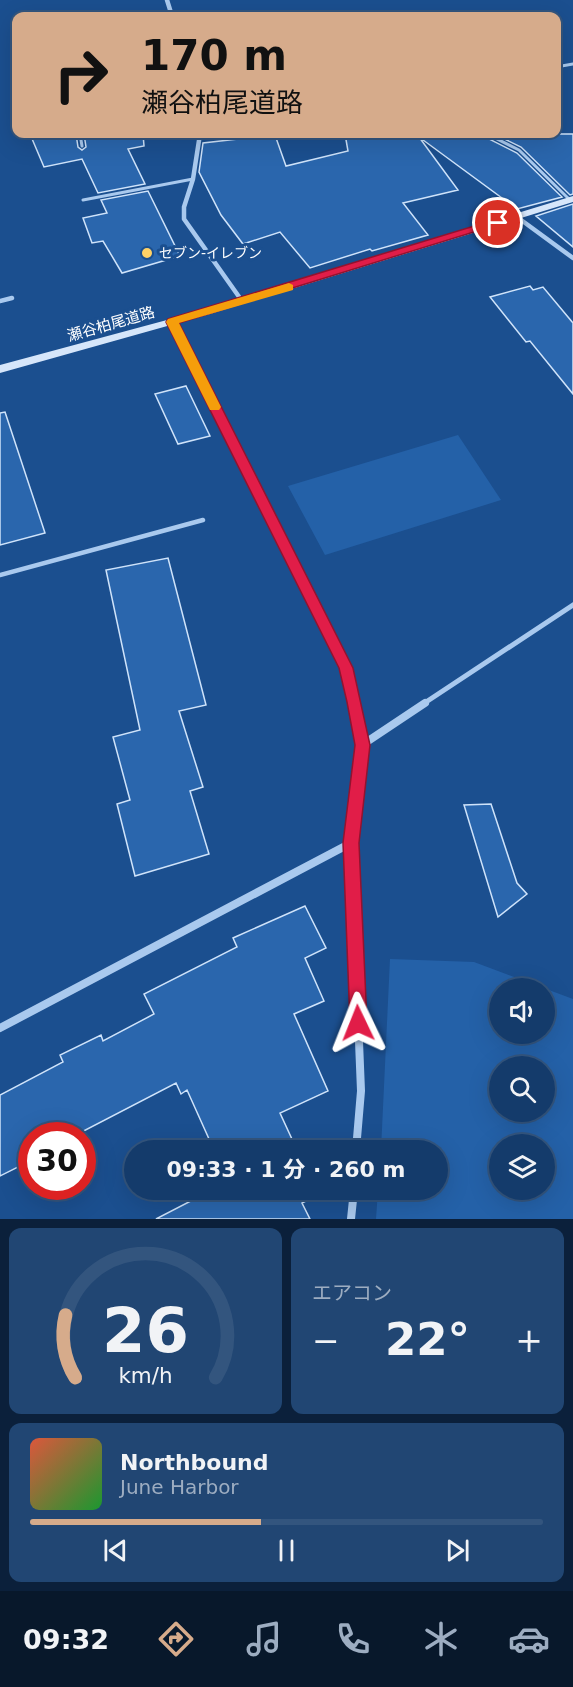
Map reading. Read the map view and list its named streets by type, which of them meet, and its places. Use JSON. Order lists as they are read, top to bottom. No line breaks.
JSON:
{"streets":{"main road":["瀬谷柏尾道路"]},"places":["セブン-イレブン"],"page":{"turn":["170 m","瀬谷柏尾道路"],"limit":"30","trip":"09:33 · 1 分 · 260 m","tile":"エアコン","heat":["−","22°","+"],"song":["Northbound","June Harbor"],"tabs":"09:32","gauge":["26","km/h"]}}
